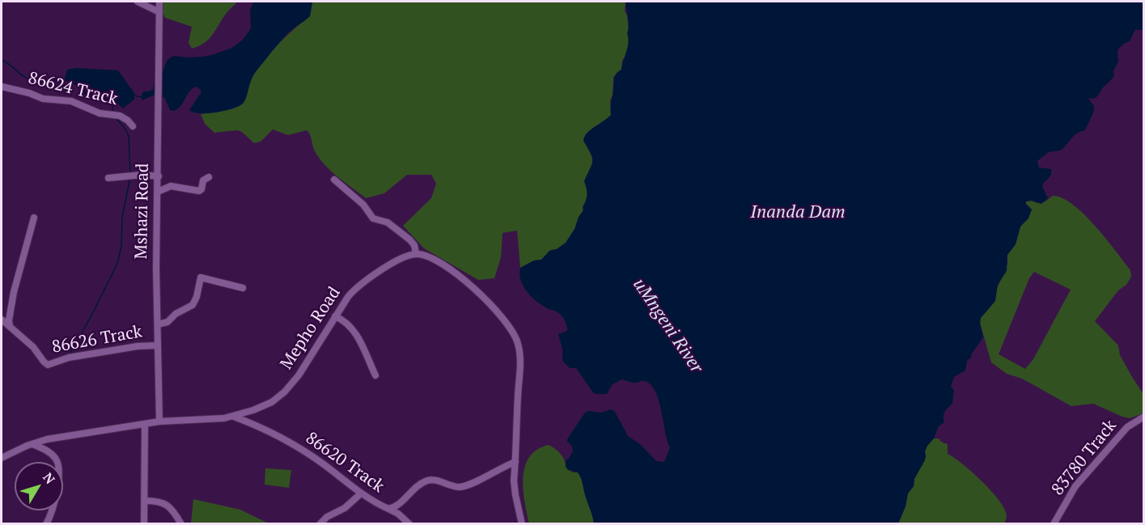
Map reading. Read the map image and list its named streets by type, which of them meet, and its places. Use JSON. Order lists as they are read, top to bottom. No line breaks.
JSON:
{"streets":{"street":["86624 Track","Mshazi Road","Mepho Road","86626 Track","83780 Track","86620 Track"]},"crossings":[["Mshazi Road","Mepho Road"],["Mshazi Road","86626 Track"],["Mepho Road","86620 Track"]],"water":["Inanda Dam","uMngeni River"],"north":"top right"}
